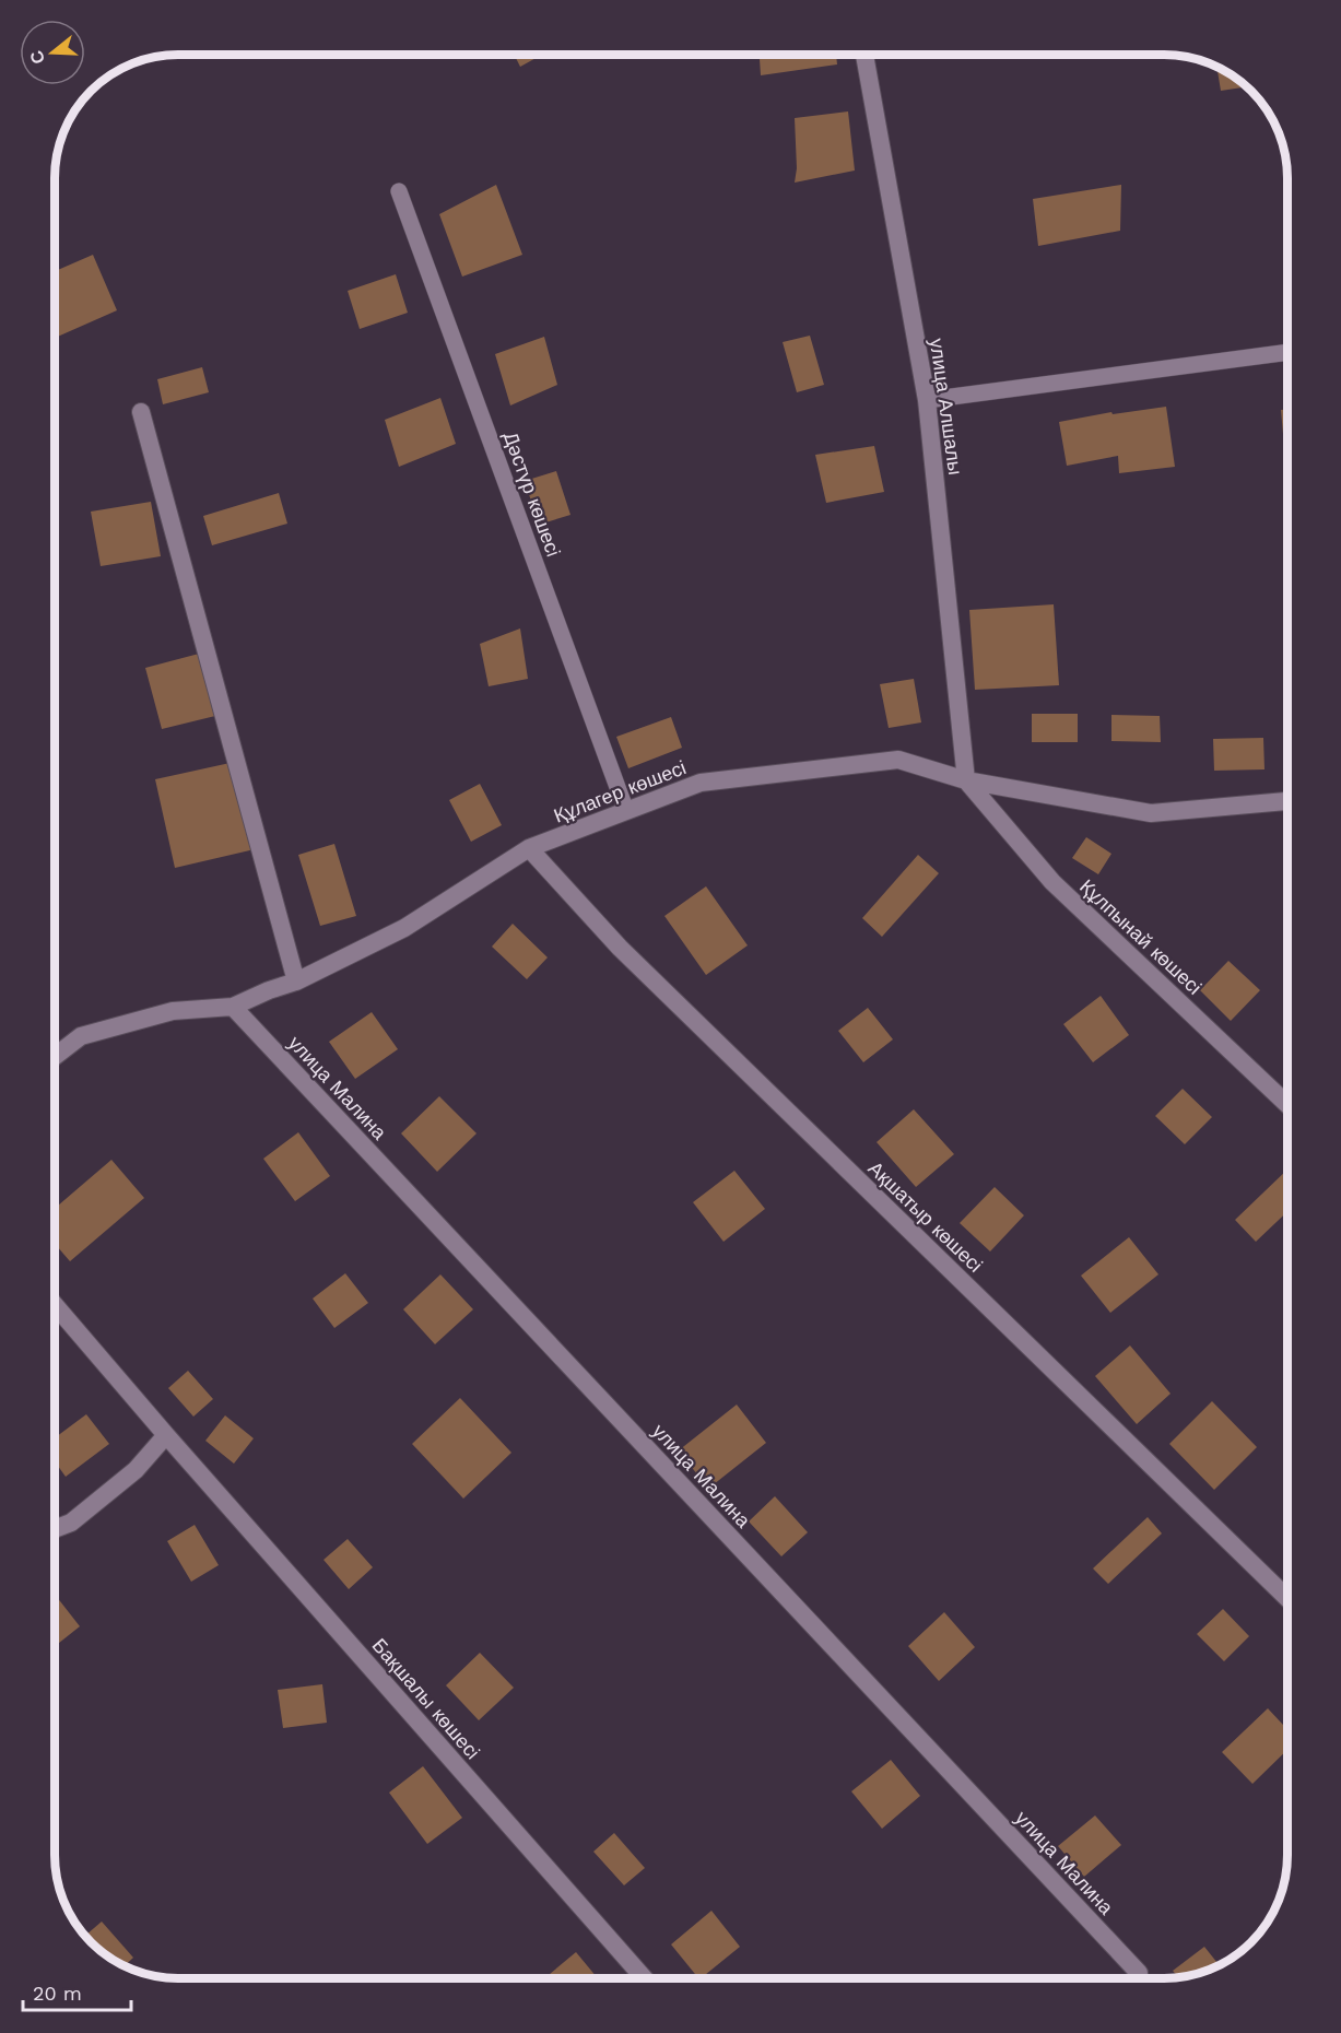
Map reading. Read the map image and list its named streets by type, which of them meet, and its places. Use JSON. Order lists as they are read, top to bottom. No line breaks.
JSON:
{"streets":{"street":["улица Алшалы","Құлагер көшесі","Құлпынай көшесі","улица Малина","Ақшатыр көшесі","Бақшалы көшесі"],"lane":["Дәстүр көшесі"]},"crossings":[["улица Алшалы","Құлагер көшесі"],["улица Алшалы","Құлпынай көшесі"],["Дәстүр көшесі","Құлагер көшесі"],["Құлагер көшесі","Құлпынай көшесі"],["Құлагер көшесі","улица Малина"],["Құлагер көшесі","Ақшатыр көшесі"]],"scale_bar":"20 m","north":"left"}
